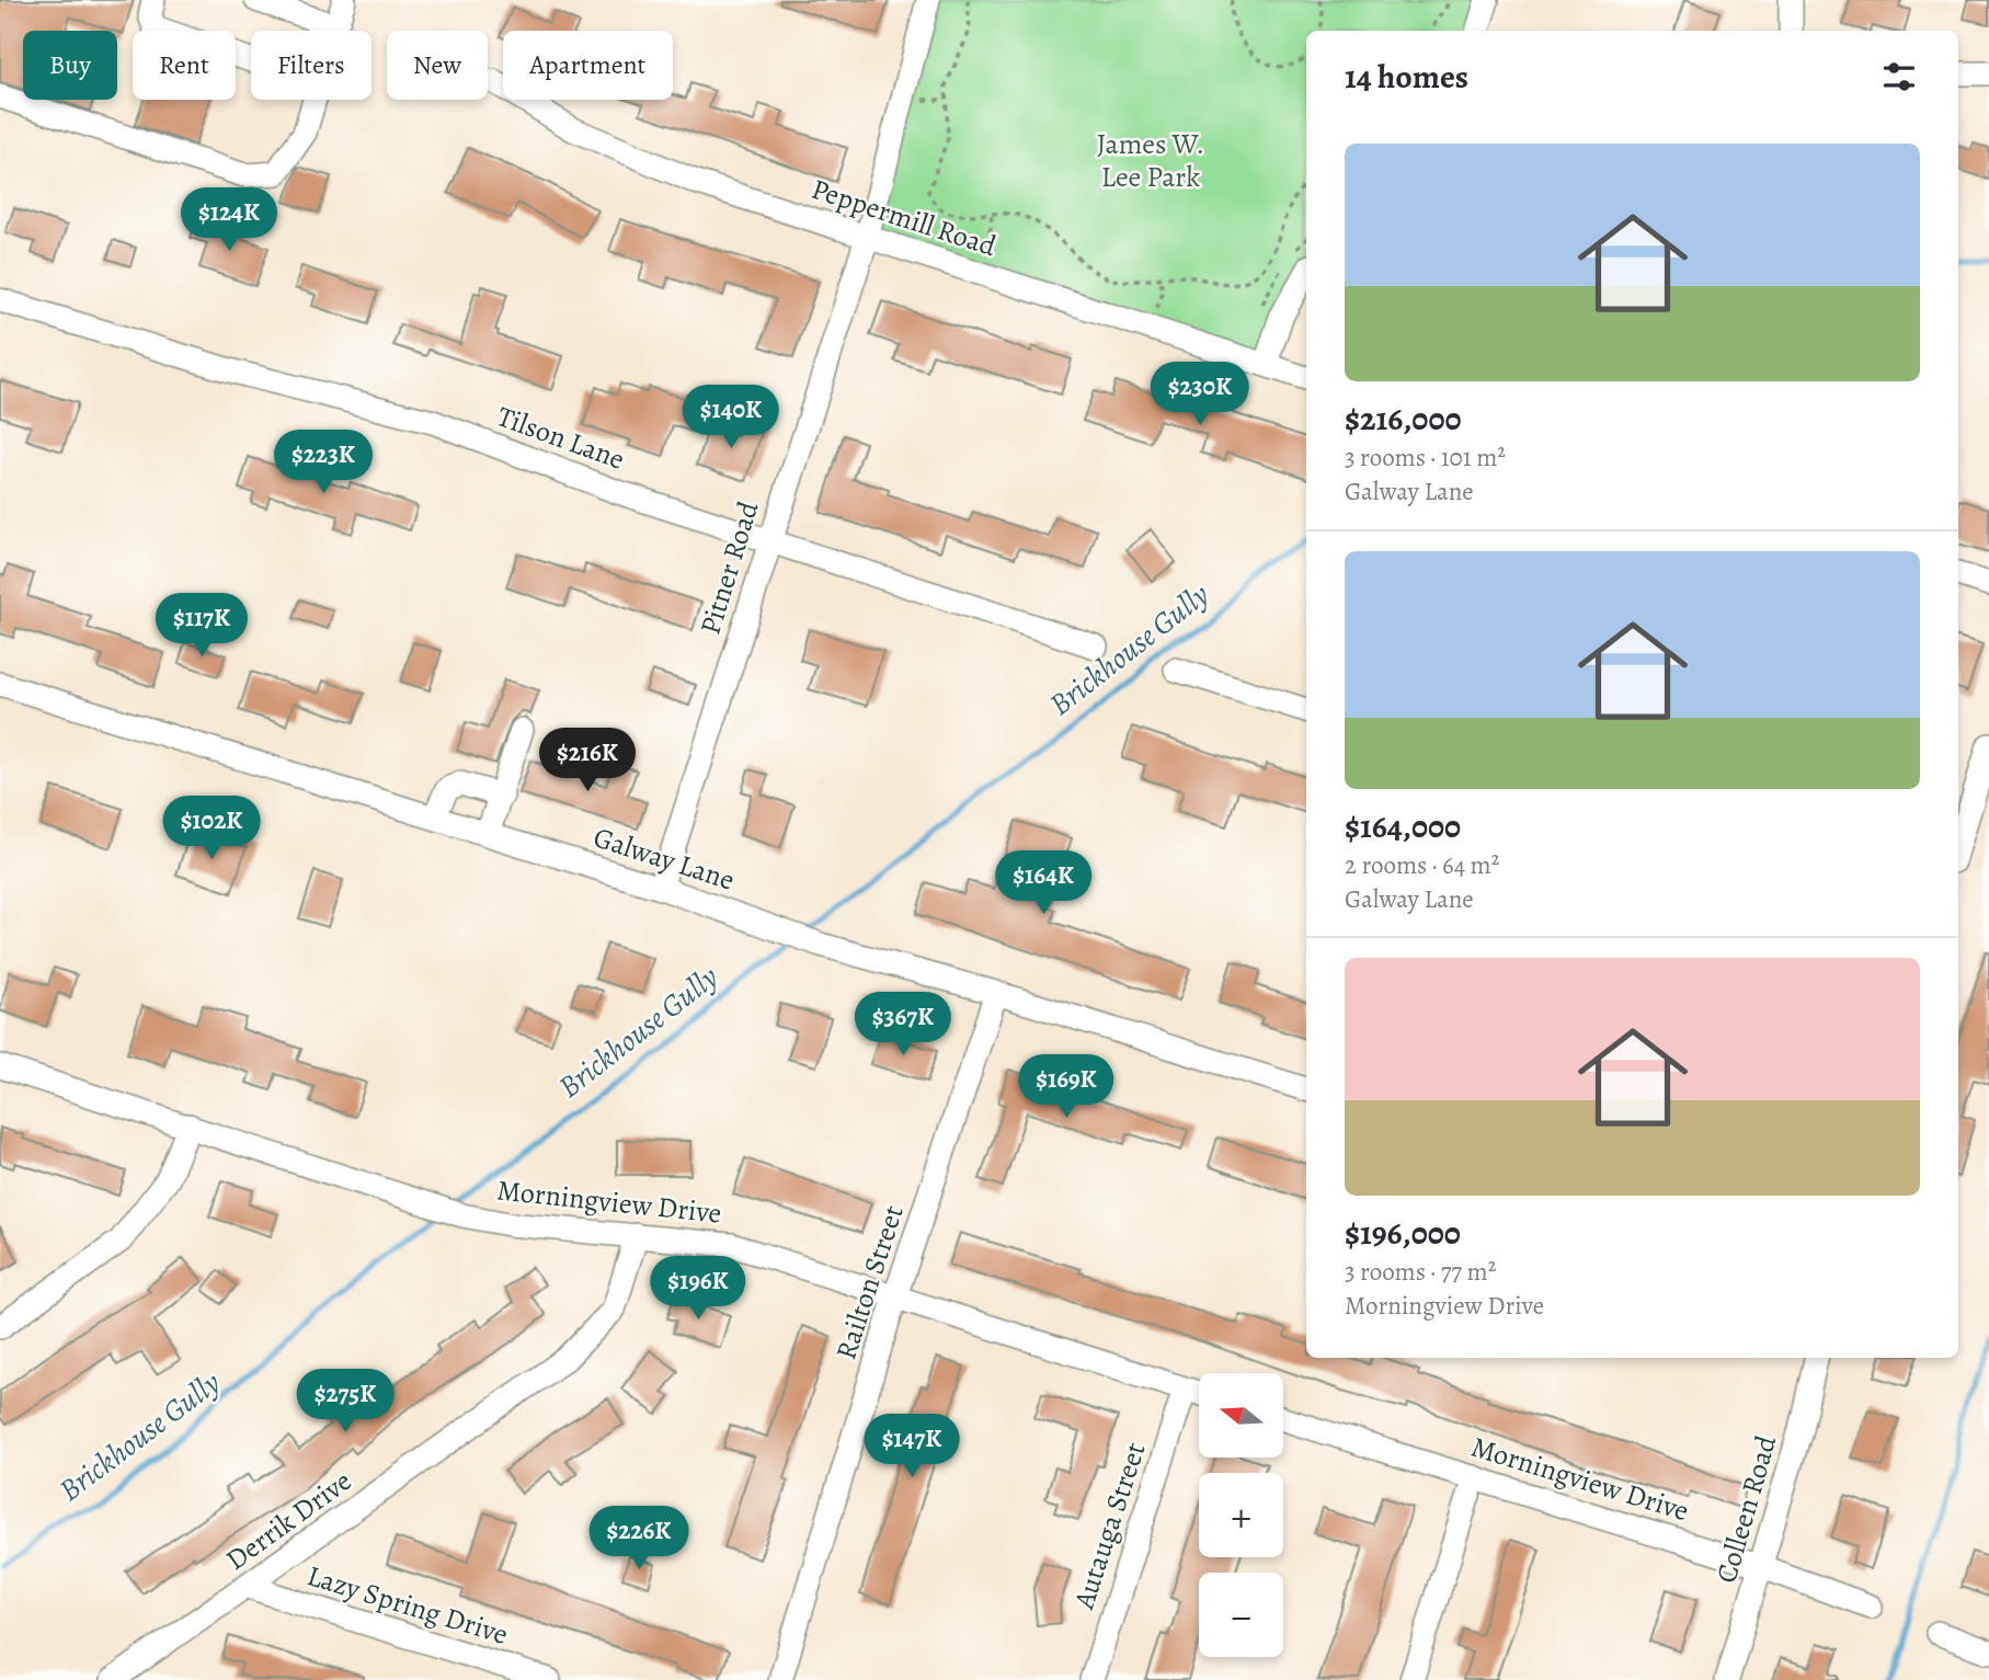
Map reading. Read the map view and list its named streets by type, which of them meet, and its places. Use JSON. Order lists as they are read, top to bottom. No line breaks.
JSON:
{"streets":{"street":["Peppermill Road","Tilson Lane","Pitner Road","Galway Lane","Morningview Drive","Railton Street","Colleen Road","Derrik Drive","Autauga Street","Lazy Spring Drive"]},"crossings":[["Peppermill Road","Pitner Road"],["Tilson Lane","Pitner Road"],["Pitner Road","Galway Lane"],["Galway Lane","Railton Street"],["Morningview Drive","Railton Street"],["Morningview Drive","Colleen Road"],["Morningview Drive","Derrik Drive"],["Morningview Drive","Autauga Street"],["Derrik Drive","Lazy Spring Drive"]],"water":["Brickhouse Gully"],"parks":["James W. Lee Park"],"north":"left","page":{"chip":["Buy","Rent","Filters","New","Apartment"],"heading":"14 homes","list":[{"name":"$216,000","note":"3 rooms · 101 m² · Galway Lane"},{"name":"$164,000","note":"2 rooms · 64 m² · Galway Lane"},{"name":"$196,000","note":"3 rooms · 77 m² · Morningview Drive"}],"price":["$124K","$230K","$140K","$223K","$117K","$216K","$102K","$164K","$367K","$169K","$196K","$275K","$147K","$226K"],"map_buttons":["+","−"]}}
